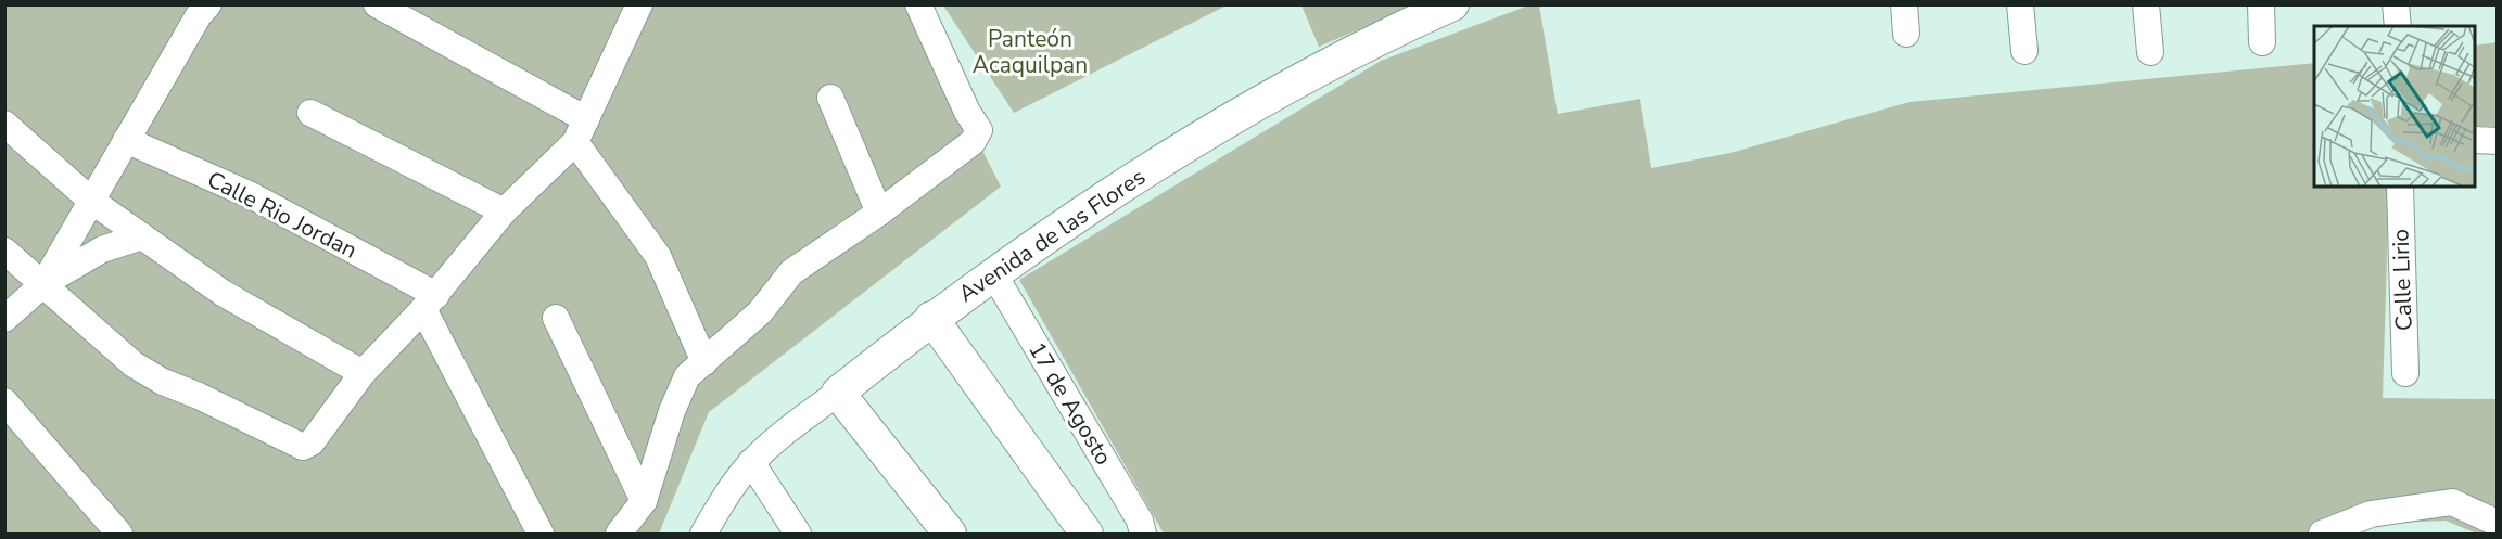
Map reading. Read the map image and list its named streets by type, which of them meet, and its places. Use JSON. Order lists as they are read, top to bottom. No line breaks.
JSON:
{"streets":{"main road":["Avenida de las Flores"],"street":["Calle Rio Jordan","Calle Lirio","17 de Agosto"]},"crossings":[["Avenida de las Flores","17 de Agosto"]],"parks":["Panteón Acaquilpan"]}
